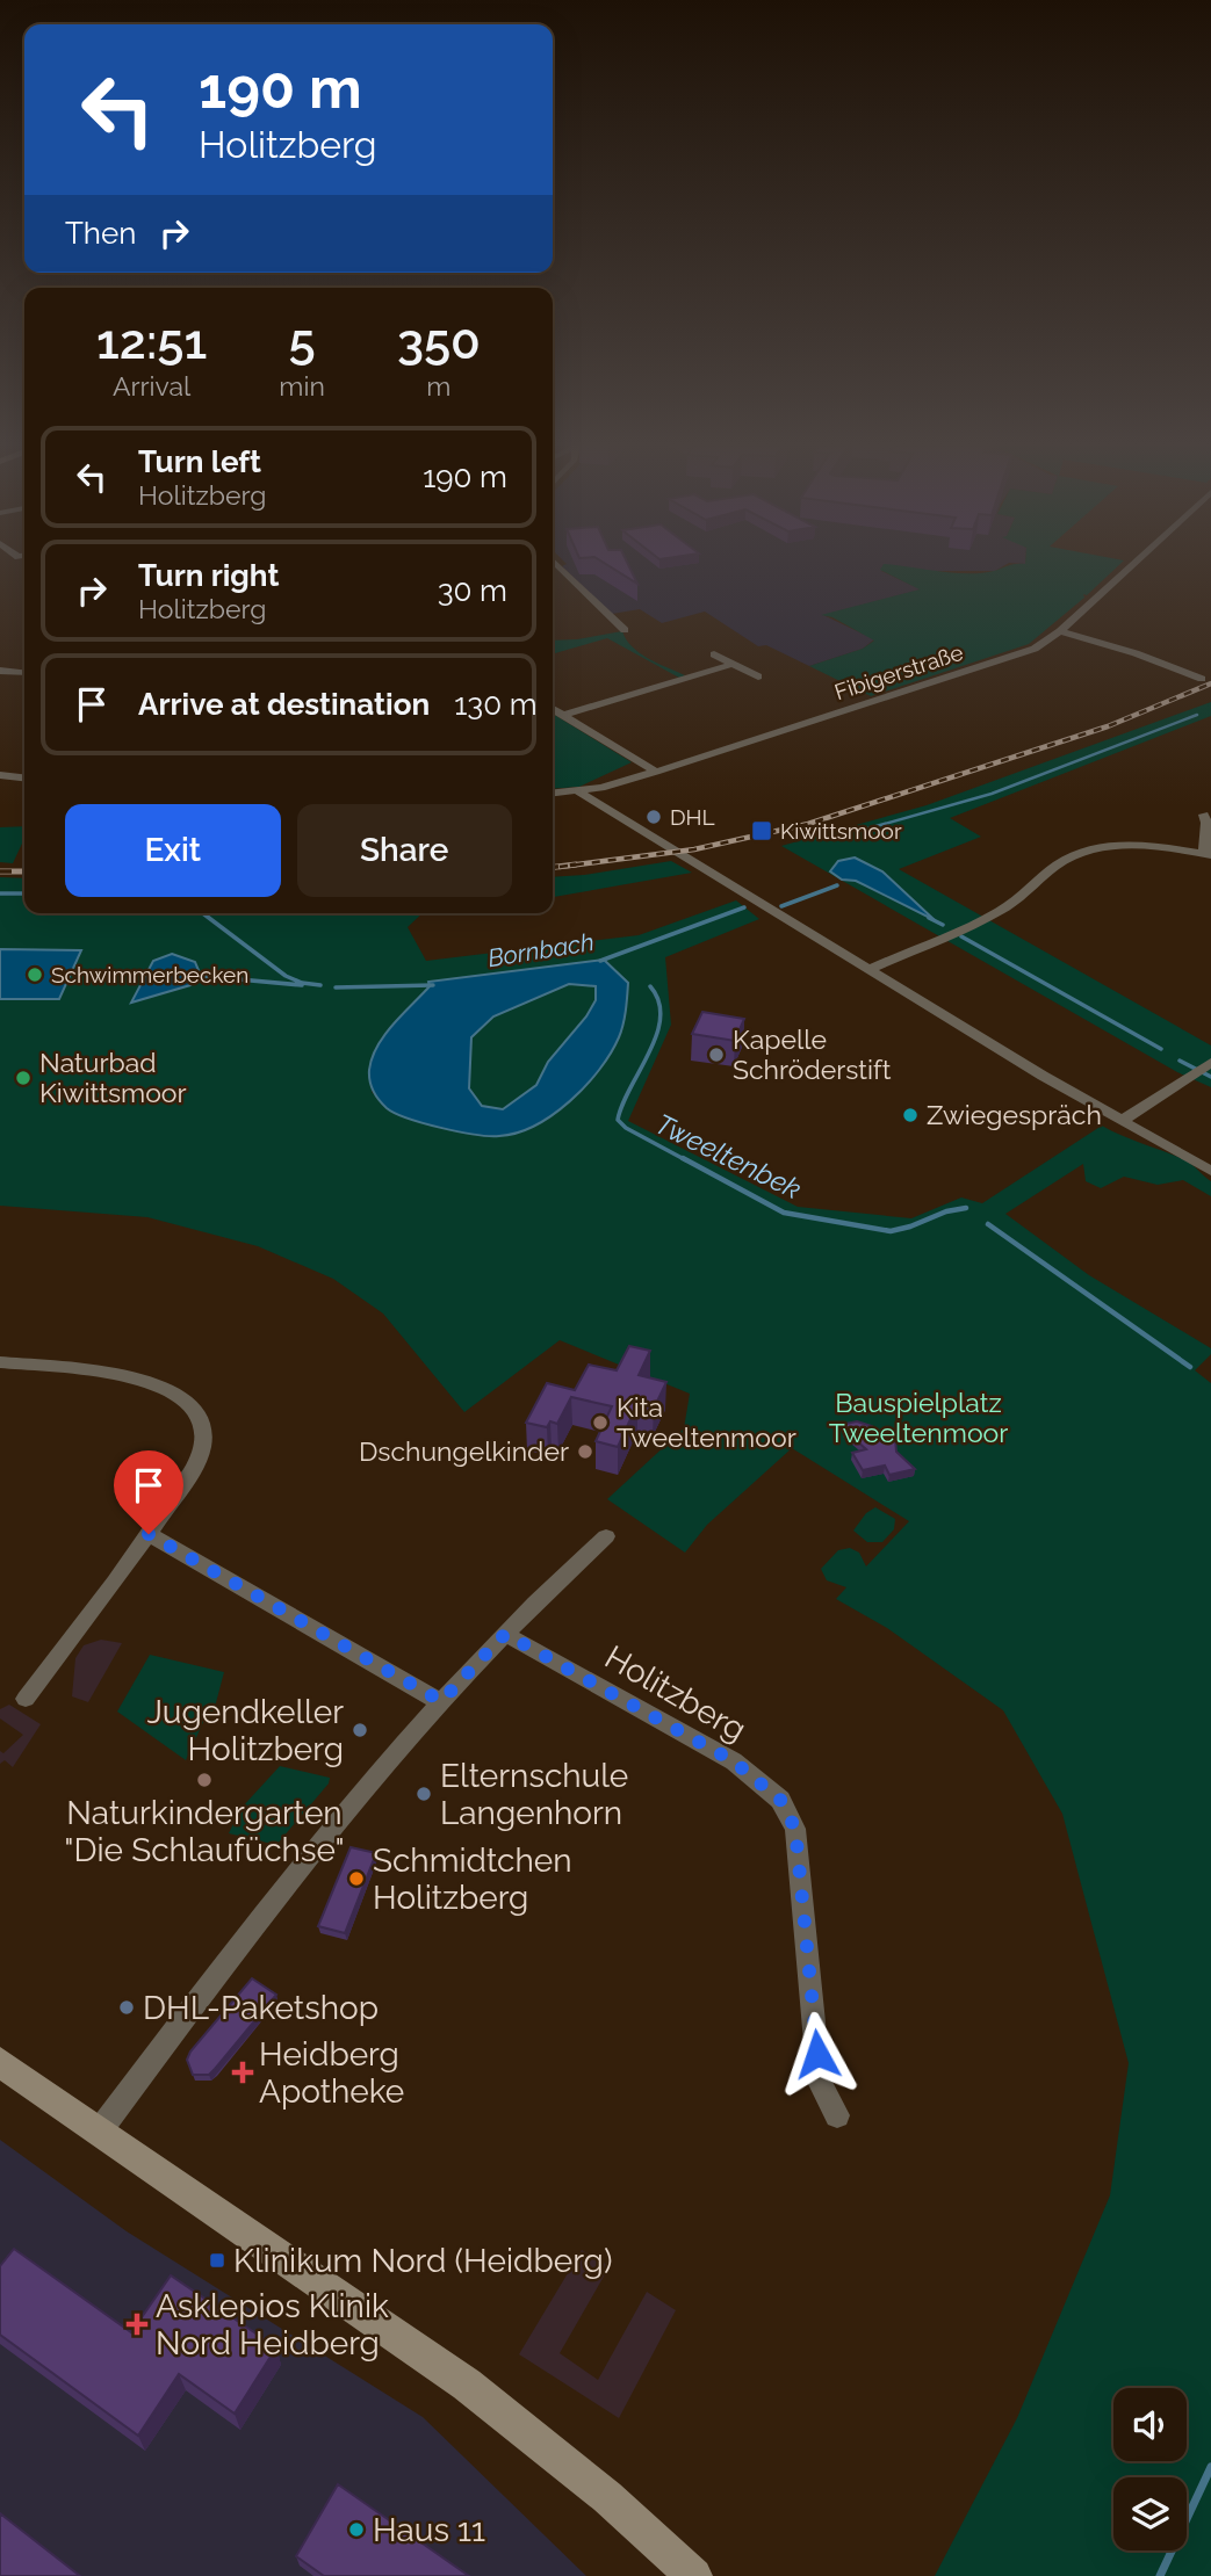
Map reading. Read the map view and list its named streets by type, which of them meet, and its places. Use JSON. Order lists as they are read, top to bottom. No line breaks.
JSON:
{"streets":{"street":["Fibigerstraße","Holitzberg"]},"water":["Bornbach","Tweeltenbek"],"parks":["Bauspielplatz Tweeltenmoor"],"places":{"other":["DHL","Schwimmerbecken","Kapelle Schröderstift","Naturbad Kiwittsmoor","Zwiegespräch","Kita Tweeltenmoor","Dschungelkinder","Jugendkeller Holitzberg","Naturkindergarten \"Die Schlaufüchse\"","Elternschule Langenhorn","Schmidtchen Holitzberg","DHL-Paketshop","Haus 11"],"transit":["Kiwittsmoor","Klinikum Nord (Heidberg)"],"health":["Heidberg Apotheke","Asklepios Klinik Nord Heidberg"]},"page":{"turn":["190 m","Holitzberg"],"then":"Then","eta":["12:51","Arrival","5","min","350","m"],"list":[{"name":"Turn left","note":"Holitzberg","value":"190 m"},{"name":"Turn right","note":"Holitzberg","value":"30 m"},{"name":"Arrive at destination","value":"130 m"}],"buttons":["Exit","Share"]}}
